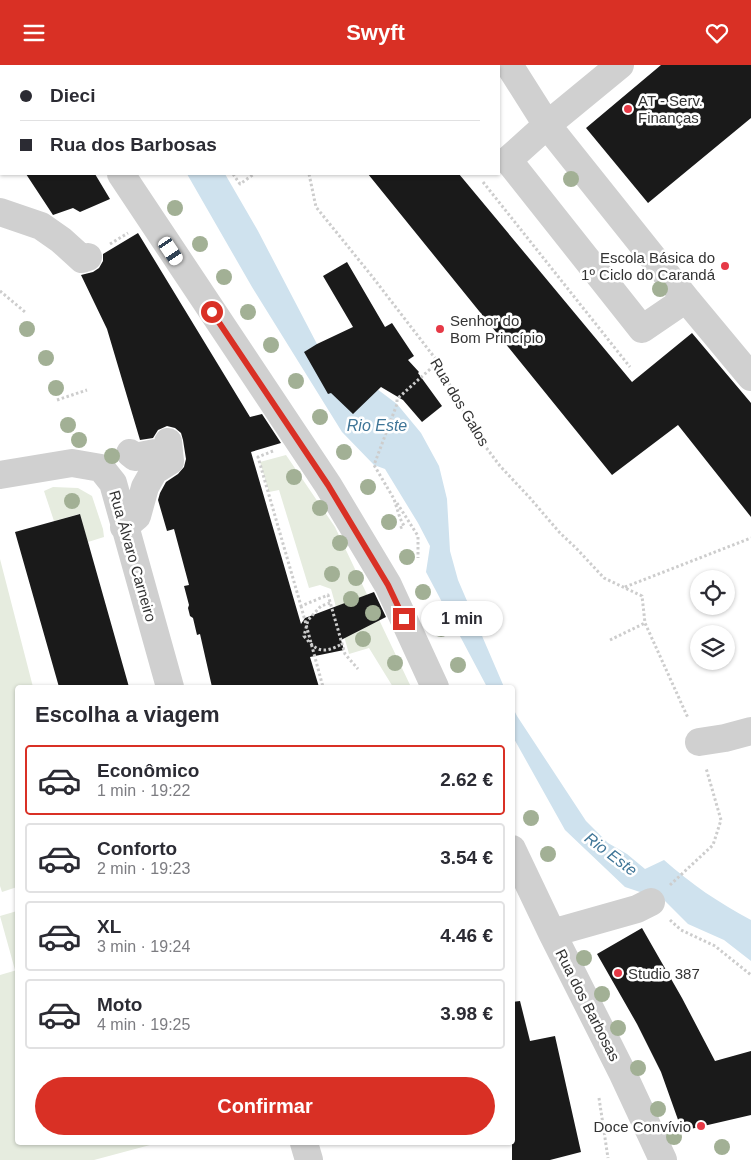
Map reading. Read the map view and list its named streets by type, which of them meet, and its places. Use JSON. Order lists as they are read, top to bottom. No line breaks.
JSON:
{"streets":{"street":["Rua Álvaro Carneiro","Rua dos Barbosas"],"path":["Rua dos Galos"]},"water":["Rio Este"],"places":["AT - Serv. Finanças","Escola Básica do 1º Ciclo do Carandá","Senhor do Bom Princípio","Studio 387","Doce Convívio"],"page":{"header":"Swyft","banner":["Dieci","Rua dos Barbosas"],"bubble":"1 min","heading":"Escolha a viagem","list":[{"name":"Econômico","note":"1 min · 19:22","value":"2.62 €"},{"name":"Conforto","note":"2 min · 19:23","value":"3.54 €"},{"name":"XL","note":"3 min · 19:24","value":"4.46 €"},{"name":"Moto","note":"4 min · 19:25","value":"3.98 €"}],"buttons":"Confirmar"}}
